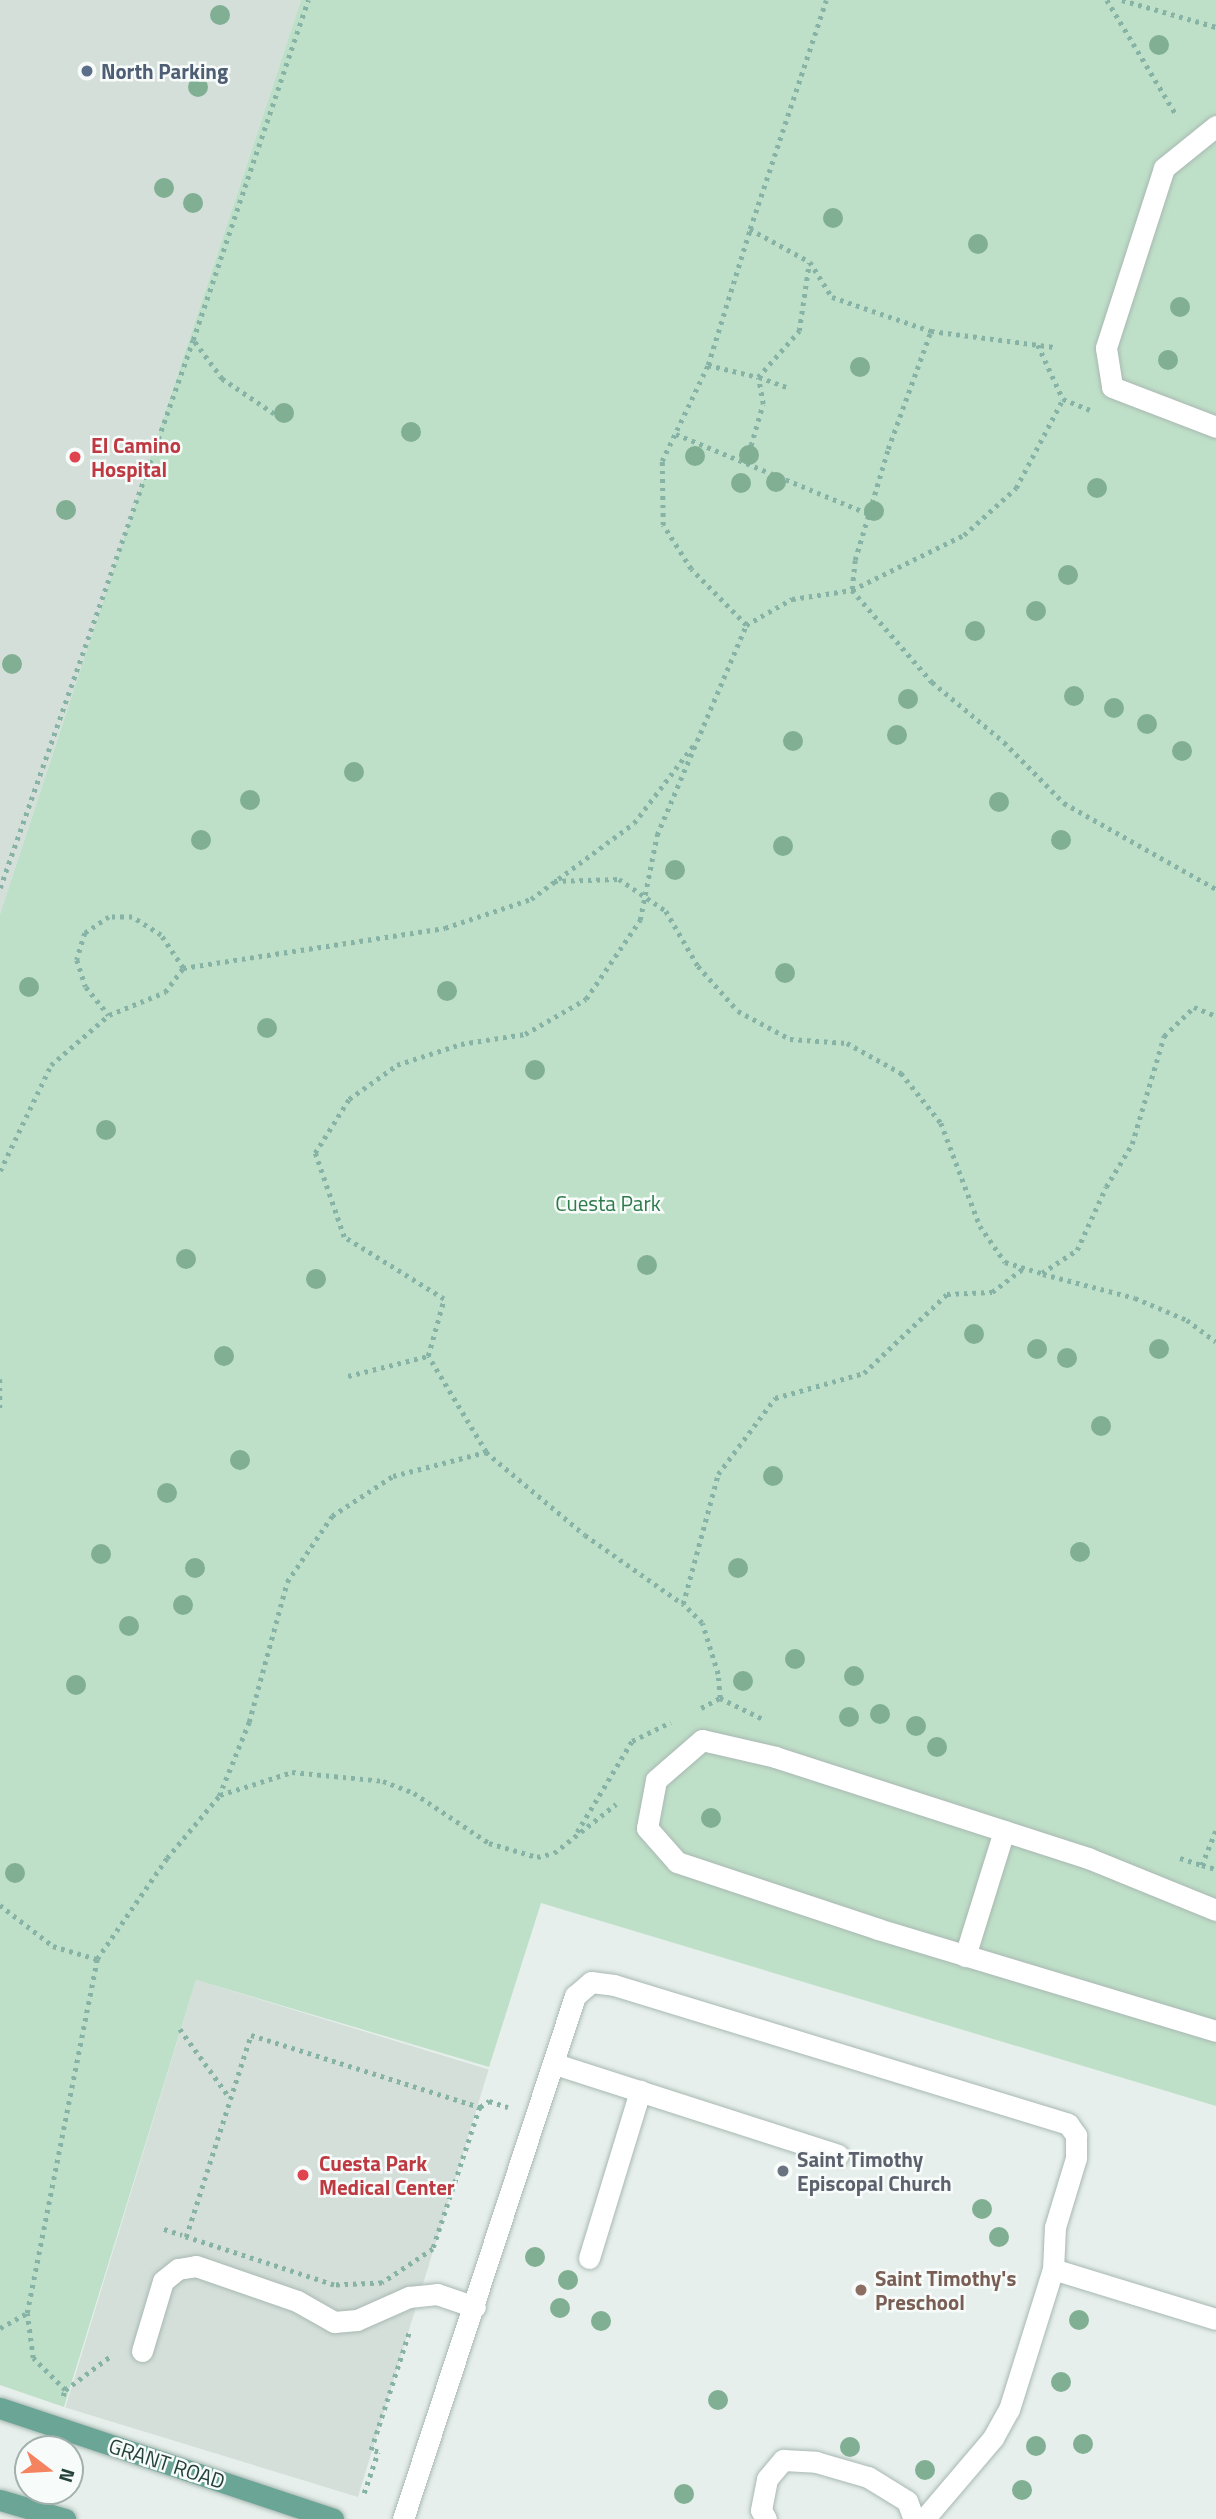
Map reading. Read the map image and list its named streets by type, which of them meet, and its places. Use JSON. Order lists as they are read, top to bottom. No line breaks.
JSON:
{"streets":{"main road":["GRANT ROAD"]},"parks":["Cuesta Park"],"places":["North Parking","El Camino Hospital","Saint Timothy Episcopal Church","Cuesta Park Medical Center","Saint Timothy's Preschool"],"north":"right"}
